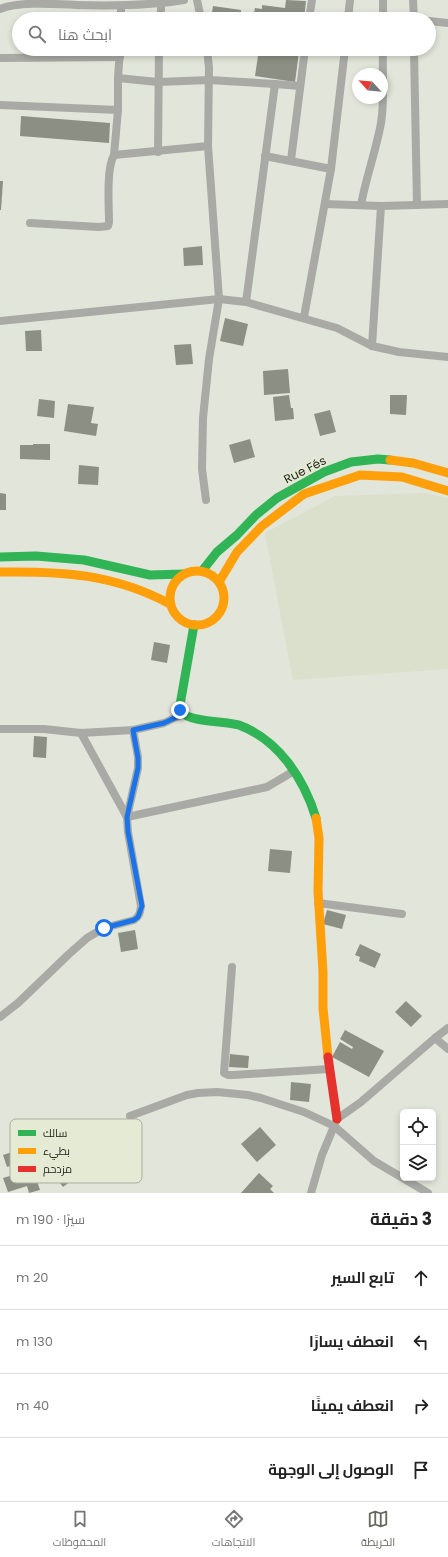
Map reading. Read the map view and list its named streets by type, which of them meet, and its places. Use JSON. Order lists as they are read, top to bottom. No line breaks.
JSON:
{"streets":{"main road":["Rue Fés"]},"legend":["سالك","بطيء","مزدحم"],"north":"top left","page":{"search":"ابحث هنا","heading":["3 دقيقة","سيرًا · 190 m"],"list":[["تابع السير","20 m"],["انعطف يسارًا","130 m"],["انعطف يمينًا","40 m"],"الوصول إلى الوجهة"],"nav":["الخريطة","الاتجاهات","المحفوظات"]}}
